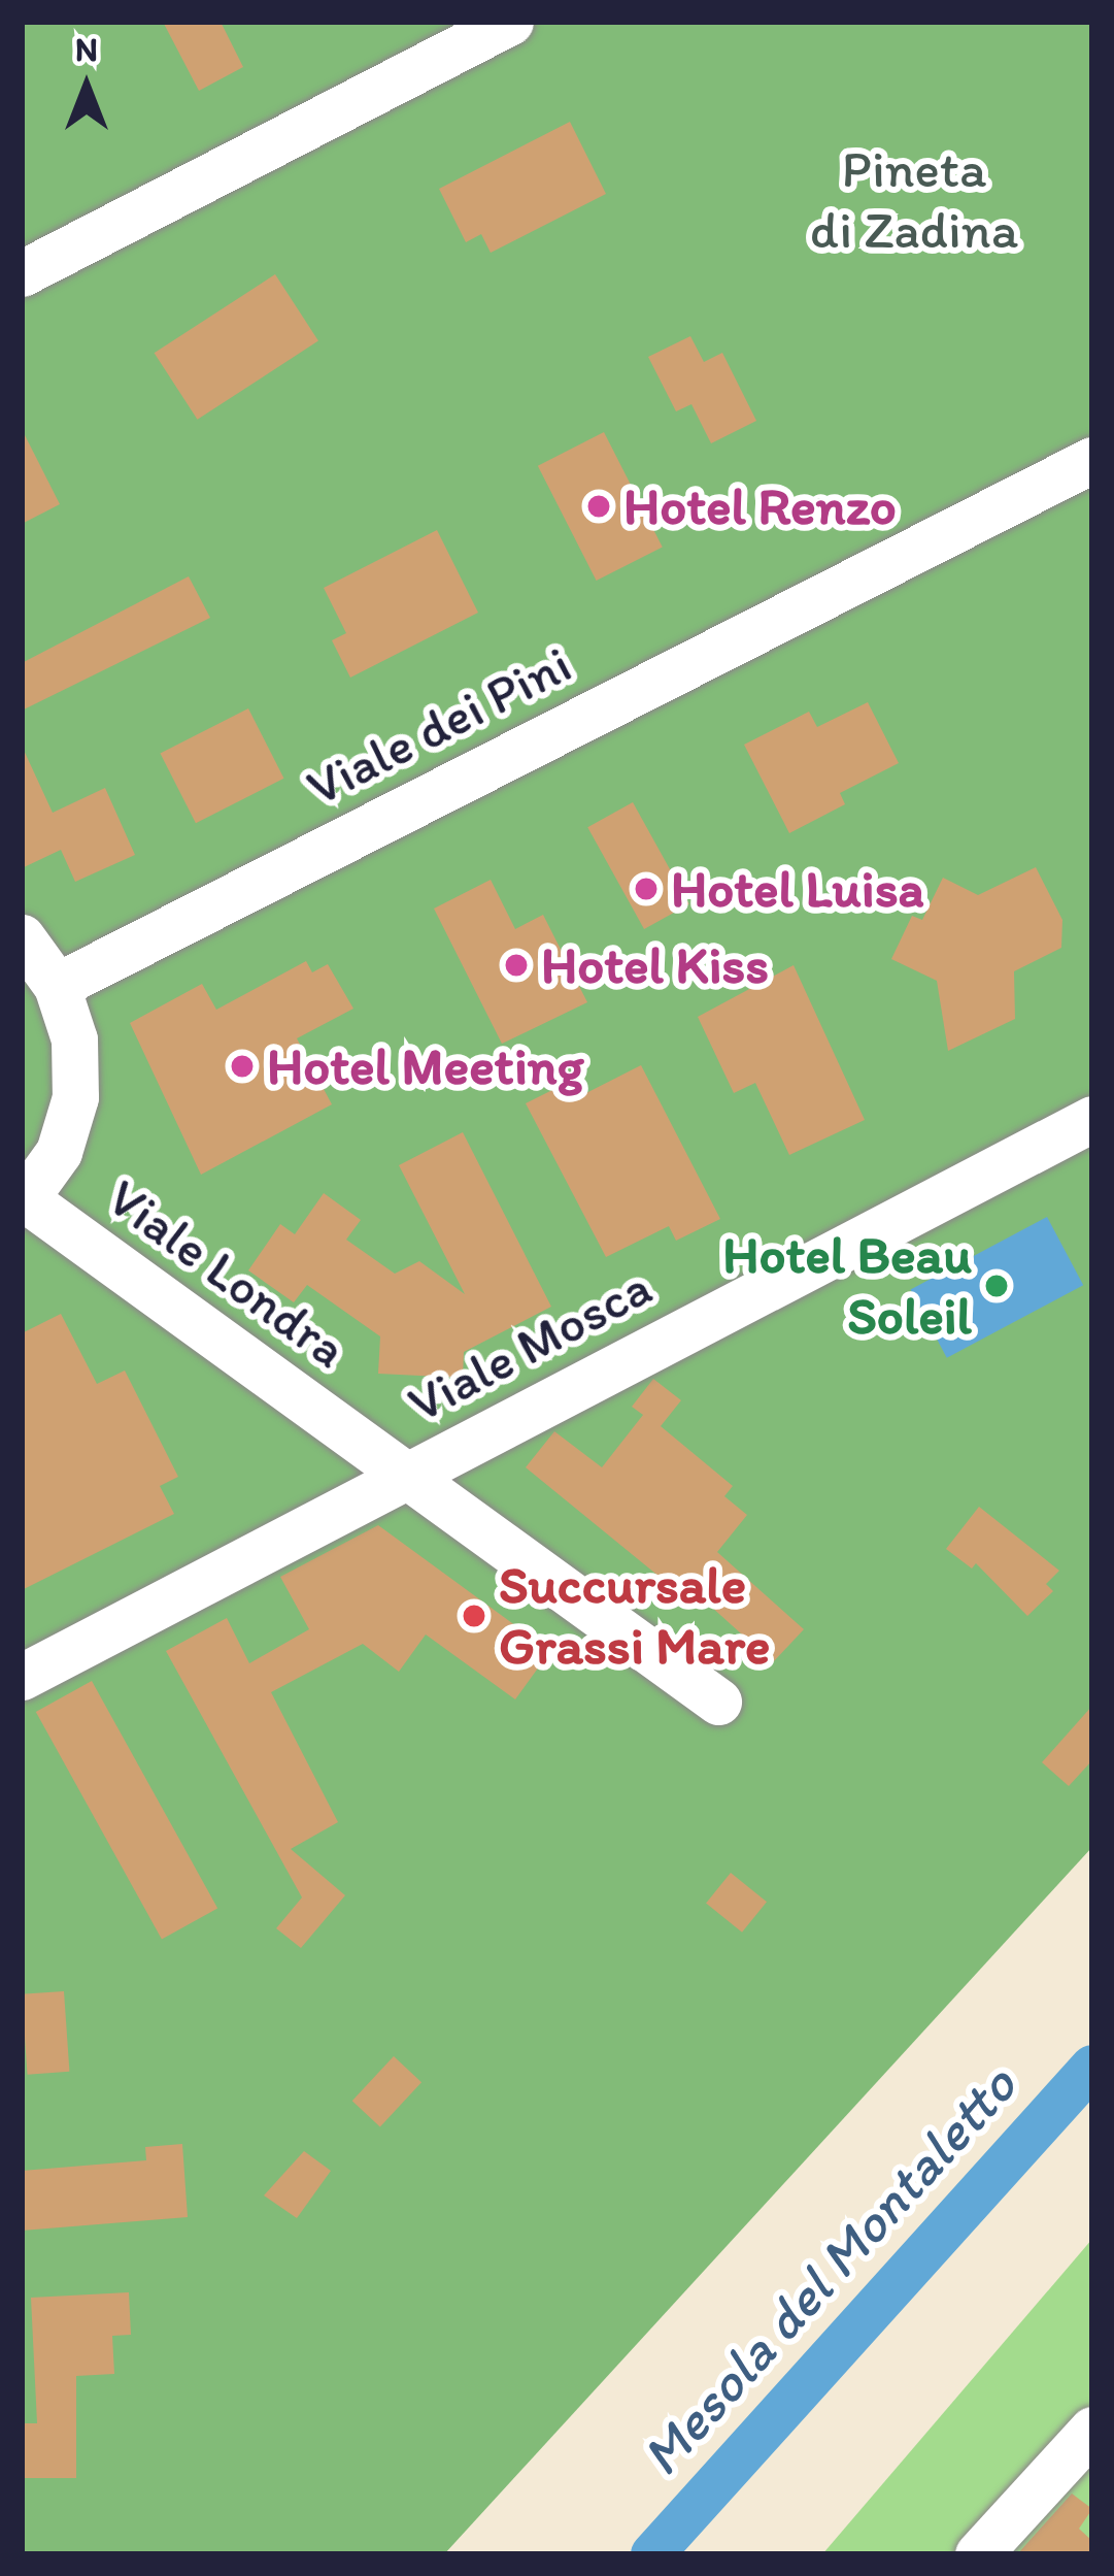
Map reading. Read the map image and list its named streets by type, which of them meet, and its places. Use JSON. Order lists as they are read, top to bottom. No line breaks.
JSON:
{"streets":{"street":["Viale dei Pini","Viale Londra","Viale Mosca"]},"crossings":[["Viale Londra","Viale Mosca"]],"water":["Mesola del Montaletto"],"parks":["Pineta di Zadina"],"places":["Hotel Renzo","Hotel Luisa","Hotel Kiss","Hotel Meeting","Hotel Beau Soleil","Succursale Grassi Mare"],"north":"top"}
